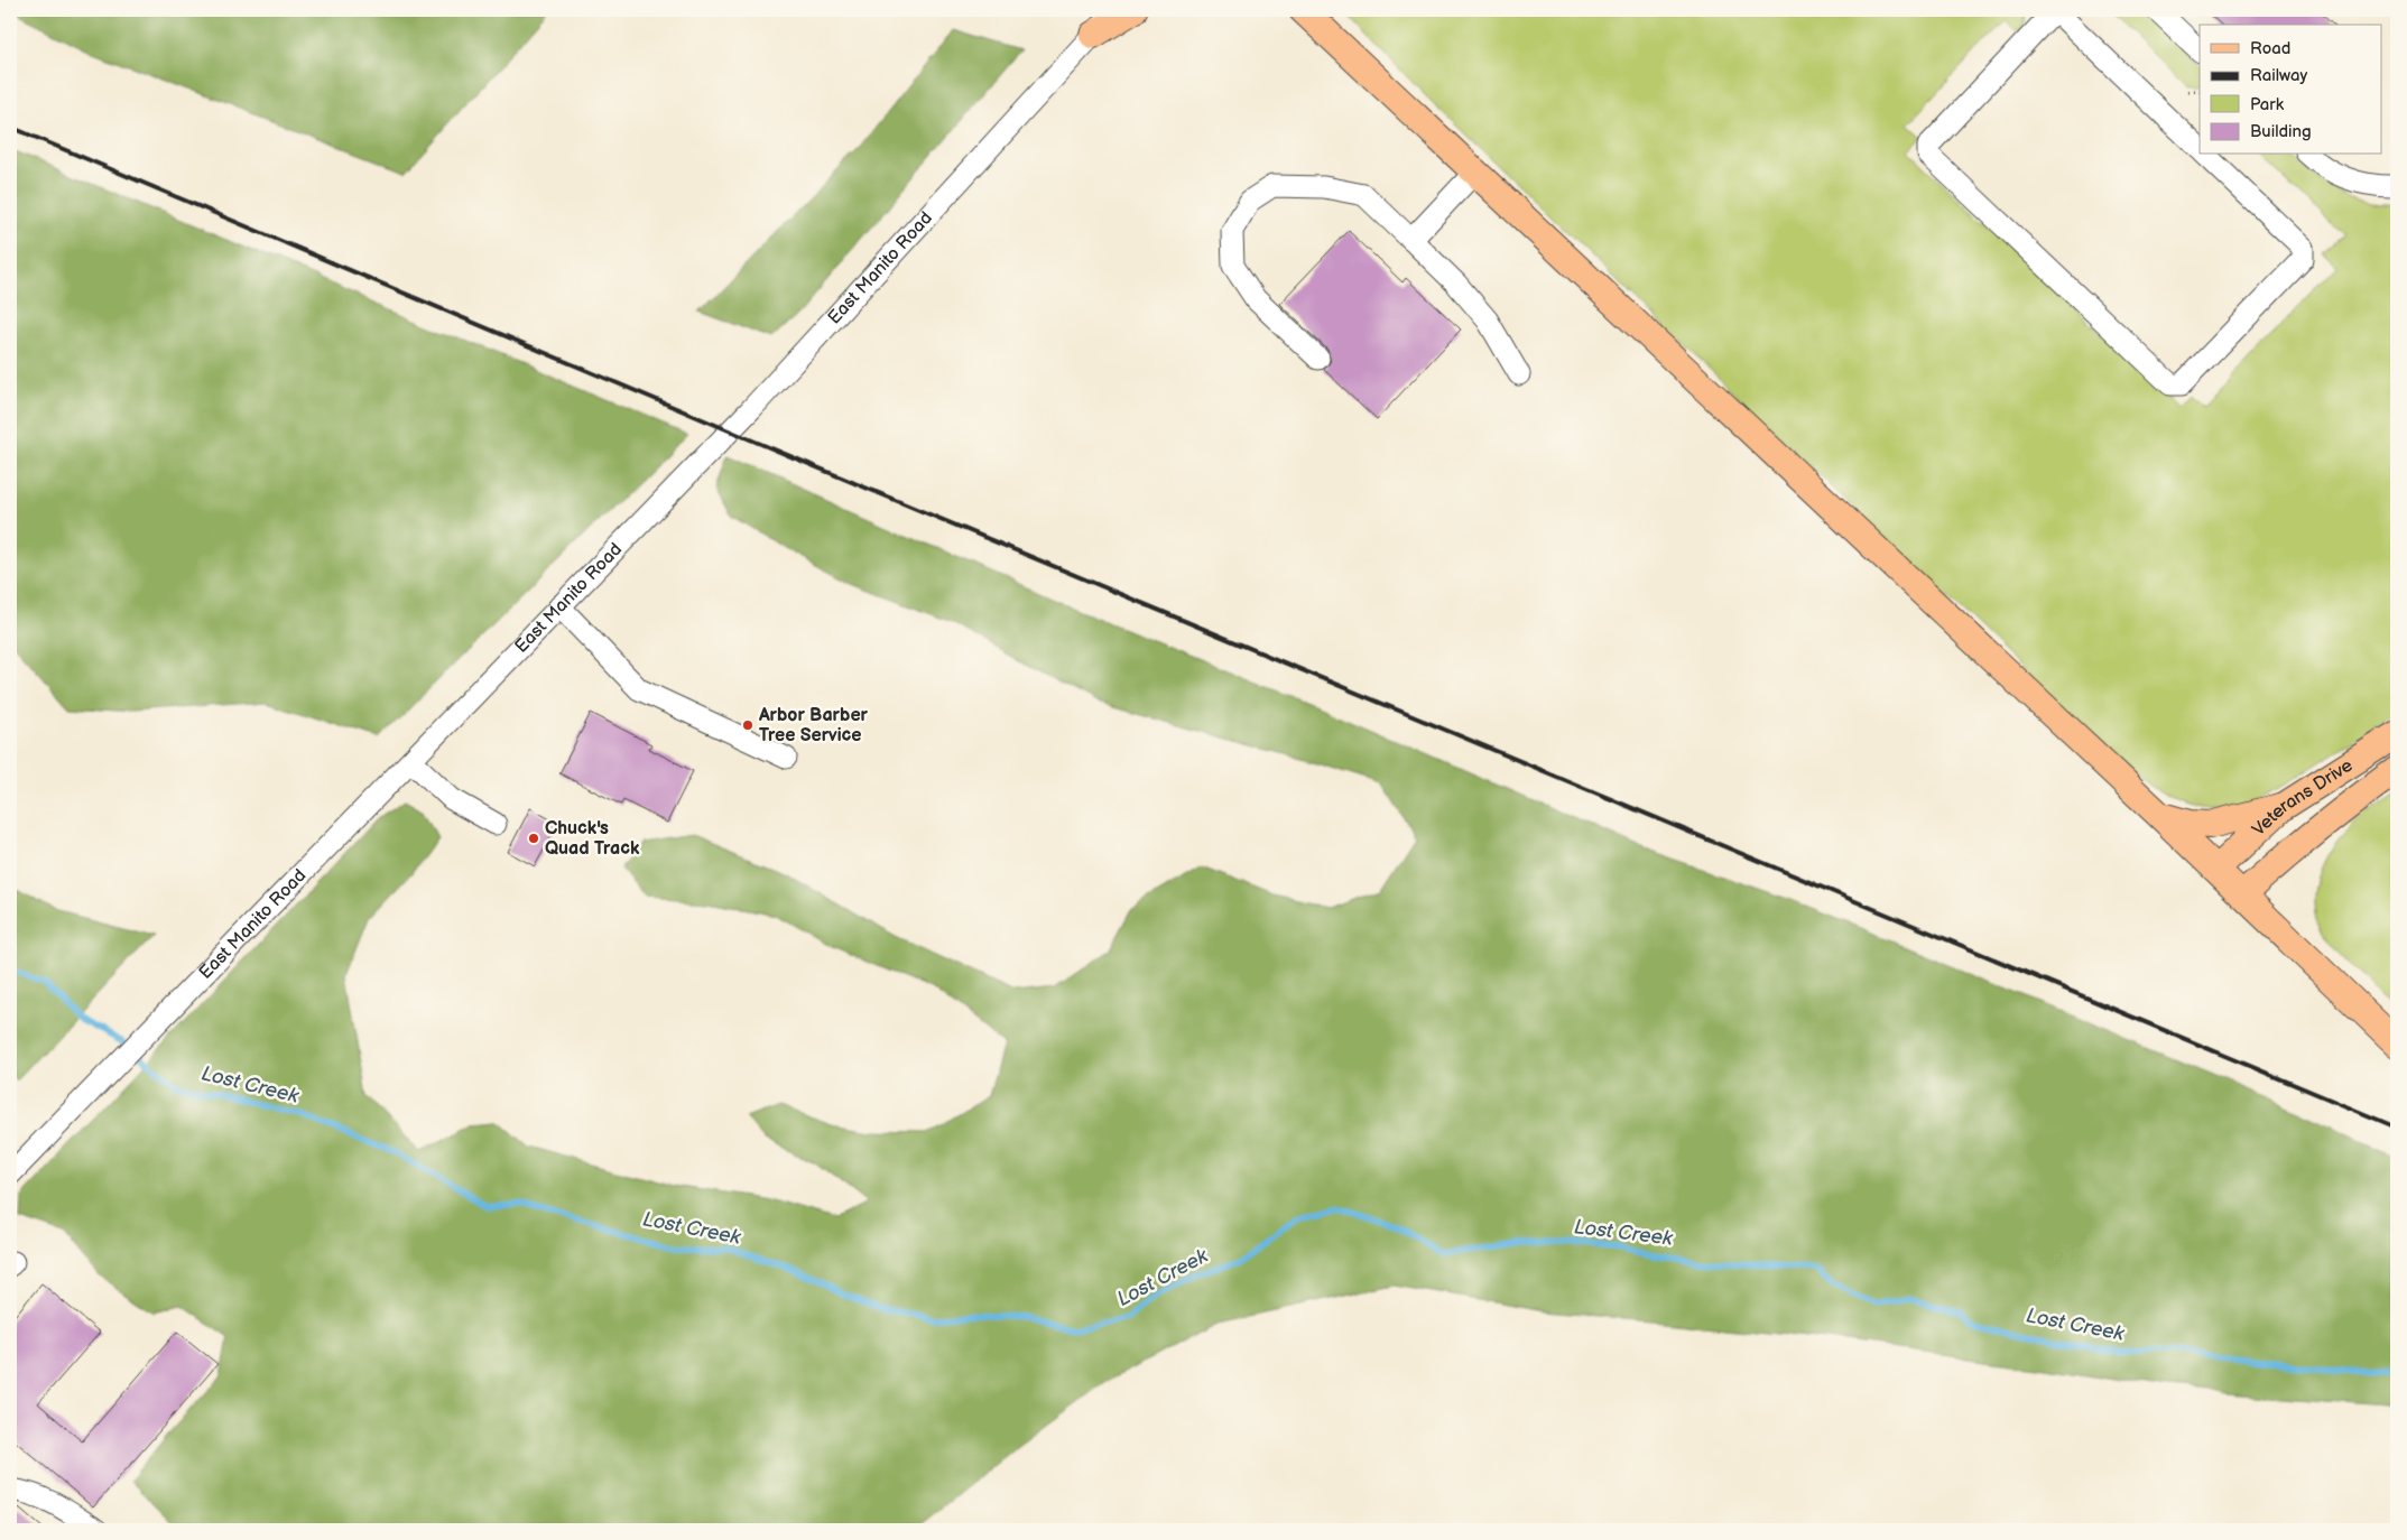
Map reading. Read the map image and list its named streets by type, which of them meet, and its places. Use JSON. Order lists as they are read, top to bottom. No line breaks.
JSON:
{"streets":{"main road":["Veterans Drive"],"street":["East Manito Road"]},"water":["Lost Creek"],"places":["Arbor Barber Tree Service","Chuck's Quad Track"],"legend":["Road","Railway","Park","Building"]}
